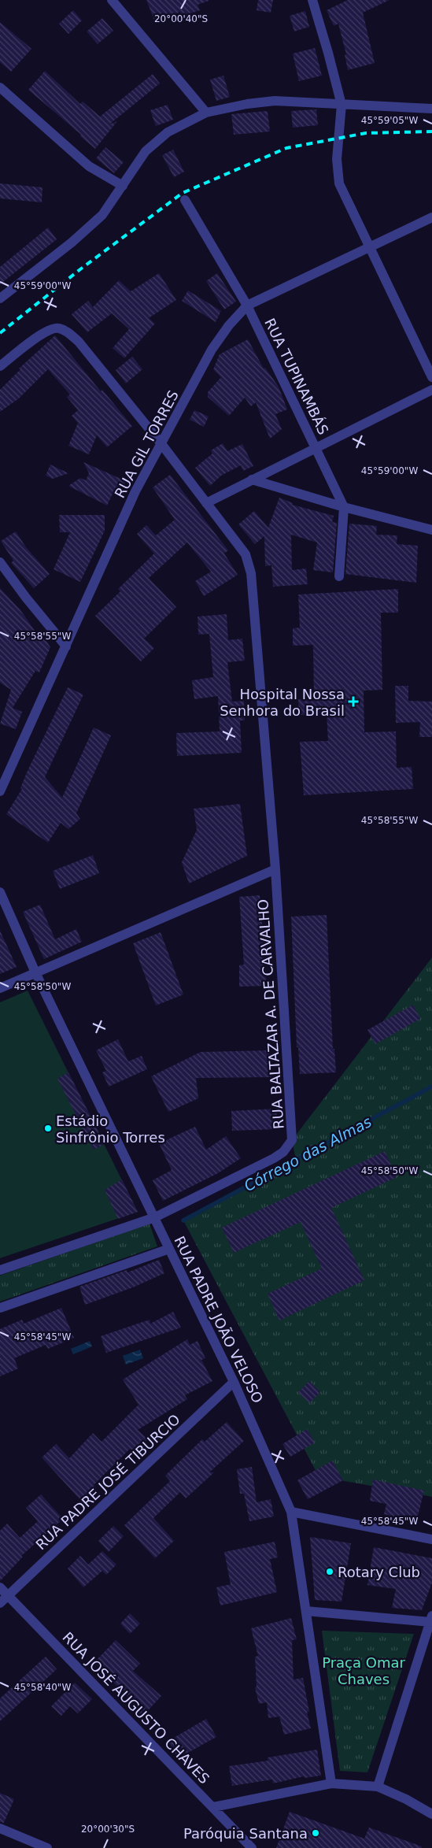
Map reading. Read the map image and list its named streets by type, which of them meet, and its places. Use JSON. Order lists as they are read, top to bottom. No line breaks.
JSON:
{"streets":{"street":["RUA TUPINAMBÁS","RUA GIL TORRES","RUA BALTAZAR A. DE CARVALHO","RUA PADRE JOÃO VELOSO","RUA PADRE JOSÉ TIBURCIO","RUA JOSÉ AUGUSTO CHAVES"]},"crossings":[["RUA TUPINAMBÁS","RUA GIL TORRES"],["RUA GIL TORRES","RUA BALTAZAR A. DE CARVALHO"],["RUA BALTAZAR A. DE CARVALHO","RUA PADRE JOÃO VELOSO"],["RUA PADRE JOÃO VELOSO","RUA PADRE JOSÉ TIBURCIO"],["RUA PADRE JOSÉ TIBURCIO","RUA JOSÉ AUGUSTO CHAVES"]],"water":["Córrego das Almas"],"parks":["Praça Omar Chaves"],"places":{"health":["Hospital Nossa Senhora do Brasil"],"other":["Estádio Sinfrônio Torres","Rotary Club","Paróquia Santana"]},"coordinates":["20°00'40\"S","45°59'05\"W","45°59'00\"W","45°58'55\"W","45°58'50\"W","45°58'45\"W","45°58'40\"W","20°00'30\"S"]}
